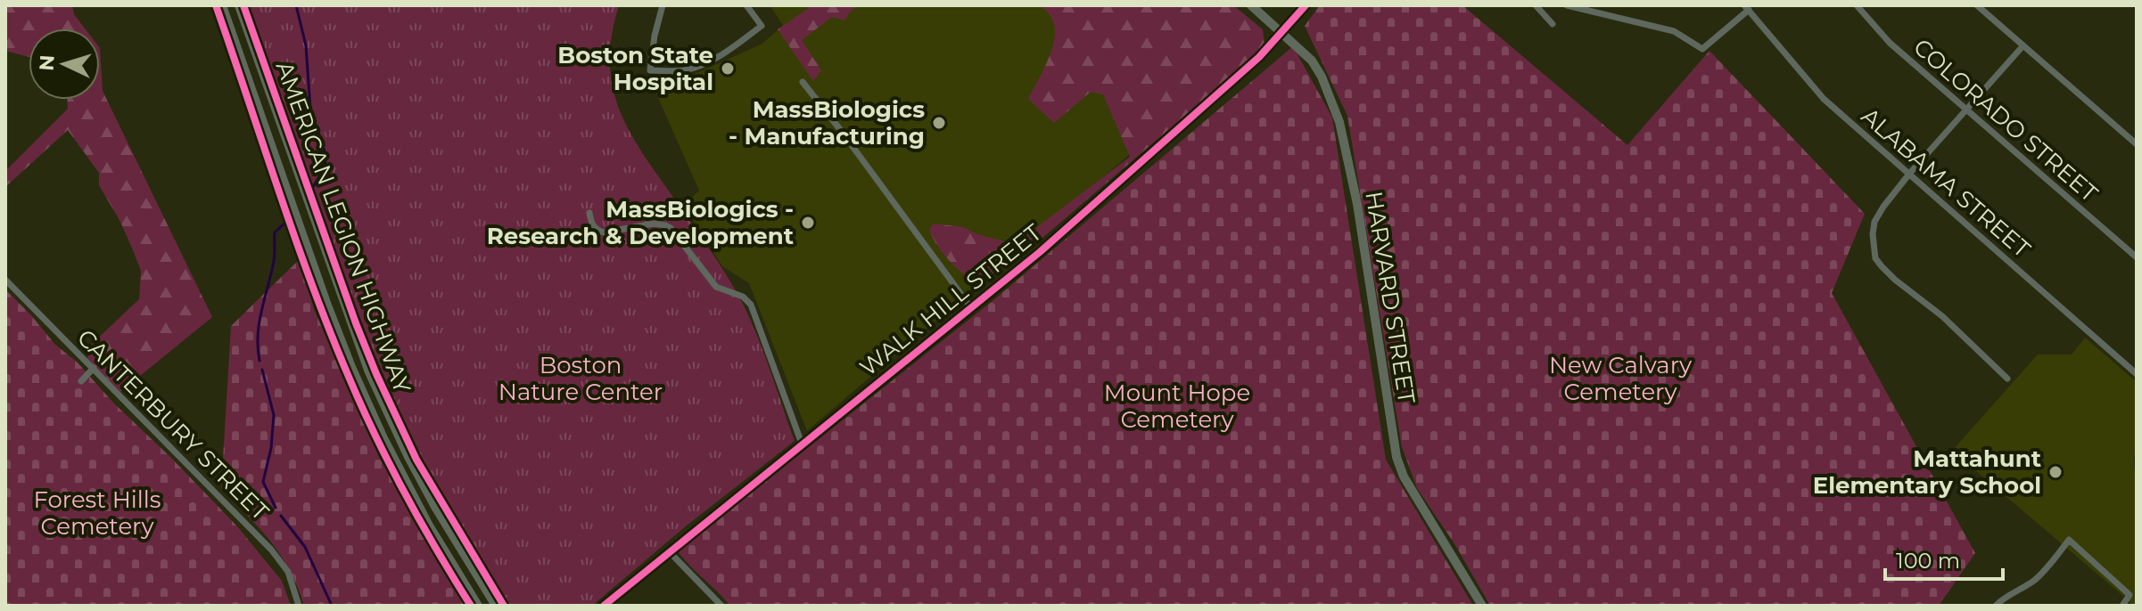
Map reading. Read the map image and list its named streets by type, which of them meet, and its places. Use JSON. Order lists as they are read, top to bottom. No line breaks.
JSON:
{"streets":{"main road":["AMERICAN LEGION HIGHWAY","HARVARD STREET","WALK HILL STREET"],"street":["COLORADO STREET","ALABAMA STREET","CANTERBURY STREET"]},"crossings":[["HARVARD STREET","WALK HILL STREET"]],"parks":["Boston Nature Center","New Calvary Cemetery","Mount Hope Cemetery","Forest Hills Cemetery"],"places":["Boston State Hospital","MassBiologics - Manufacturing","MassBiologics - Research & Development","Mattahunt Elementary School"],"scale_bar":"100 m","north":"left"}
